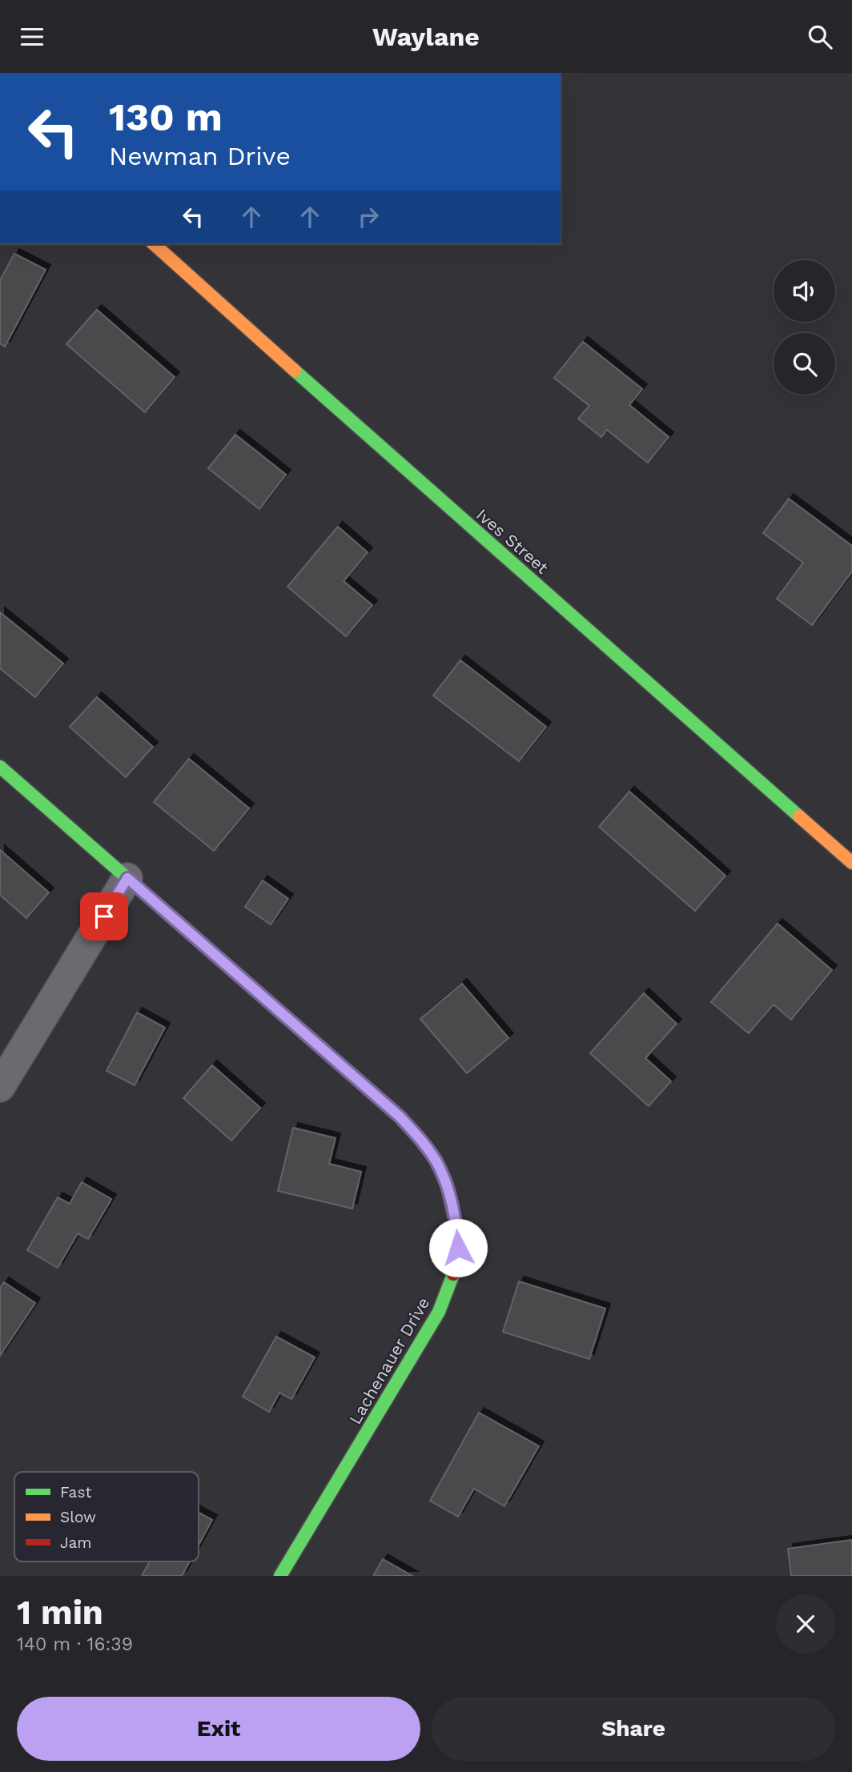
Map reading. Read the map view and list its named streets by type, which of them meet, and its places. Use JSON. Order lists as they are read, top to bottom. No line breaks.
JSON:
{"streets":{"street":["Ives Street","Lachenauer Drive"]},"legend":["Fast","Slow","Jam"],"page":{"header":"Waylane","turn":["130 m","Newman Drive"],"heading":["1 min","140 m · 16:39"],"buttons":["Exit","Share"]}}
